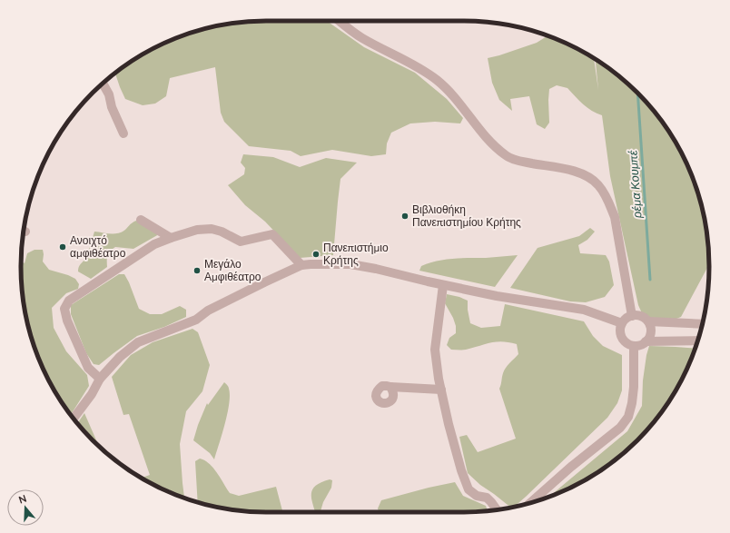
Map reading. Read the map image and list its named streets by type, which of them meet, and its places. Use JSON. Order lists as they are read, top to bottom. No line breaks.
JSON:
{"water":["ρέμα Κουμπέ"],"places":["Βιβλιοθήκη Πανεπιστημίου Κρήτης","Ανοιχτό αμφιθέατρο","Πανεπιστήμιο Κρήτης","Μεγάλο Αμφιθέατρο"],"north":"top"}
